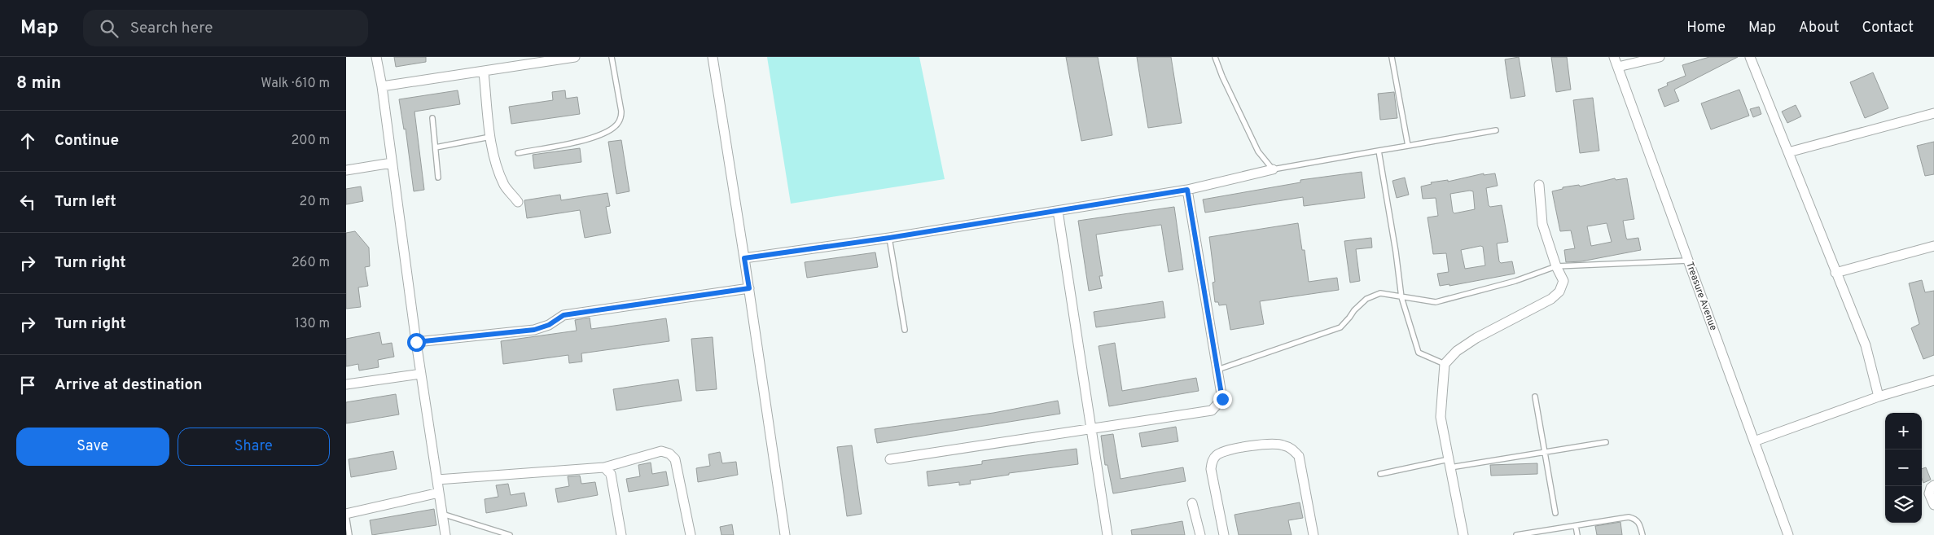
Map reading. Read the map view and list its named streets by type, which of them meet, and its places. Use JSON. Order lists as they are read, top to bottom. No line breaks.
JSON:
{"streets":{"street":["Treasure Avenue"]},"page":{"header":"Map","search":"Search here","nav":["Home","Map","About","Contact"],"heading":["8 min","Walk · 610 m"],"list":[["Continue","200 m"],["Turn left","20 m"],["Turn right","260 m"],["Turn right","130 m"],"Arrive at destination"],"map_buttons":["+","−"],"buttons":["Save","Share"]}}
